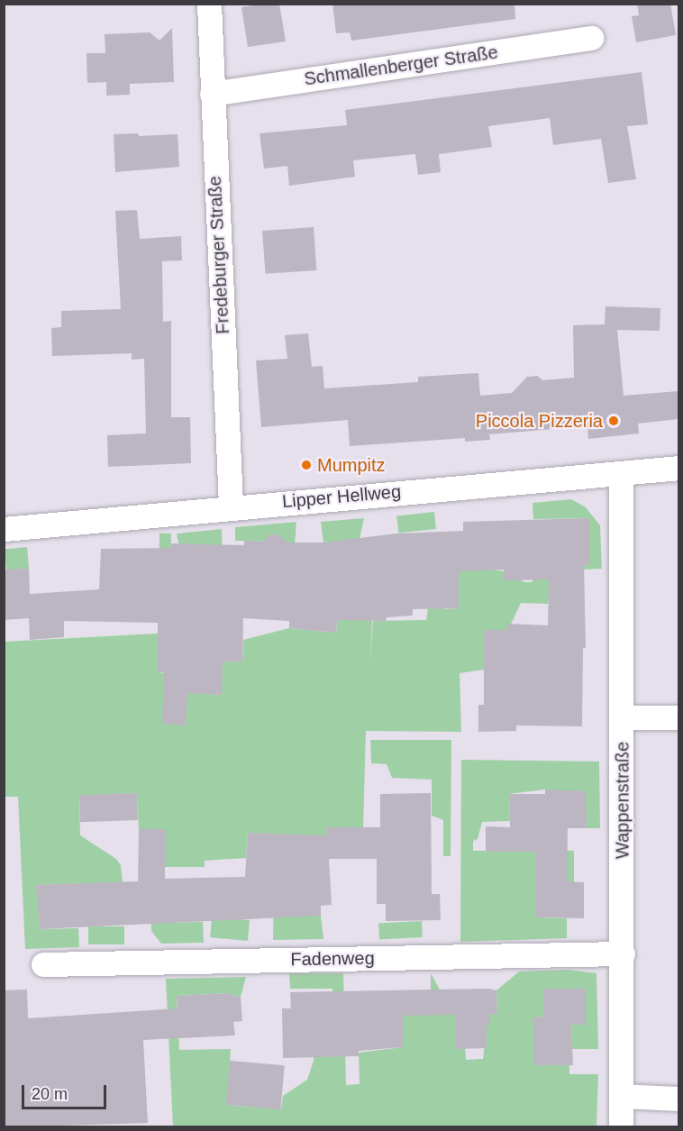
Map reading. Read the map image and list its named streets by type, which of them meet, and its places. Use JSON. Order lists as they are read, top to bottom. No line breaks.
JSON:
{"streets":{"street":["Schmallenberger Straße","Fredeburger Straße","Lipper Hellweg","Wappenstraße","Fadenweg"]},"crossings":[["Schmallenberger Straße","Fredeburger Straße"],["Fredeburger Straße","Lipper Hellweg"],["Lipper Hellweg","Wappenstraße"],["Wappenstraße","Fadenweg"]],"places":["Piccola Pizzeria","Mumpitz"],"scale_bar":"20 m"}
